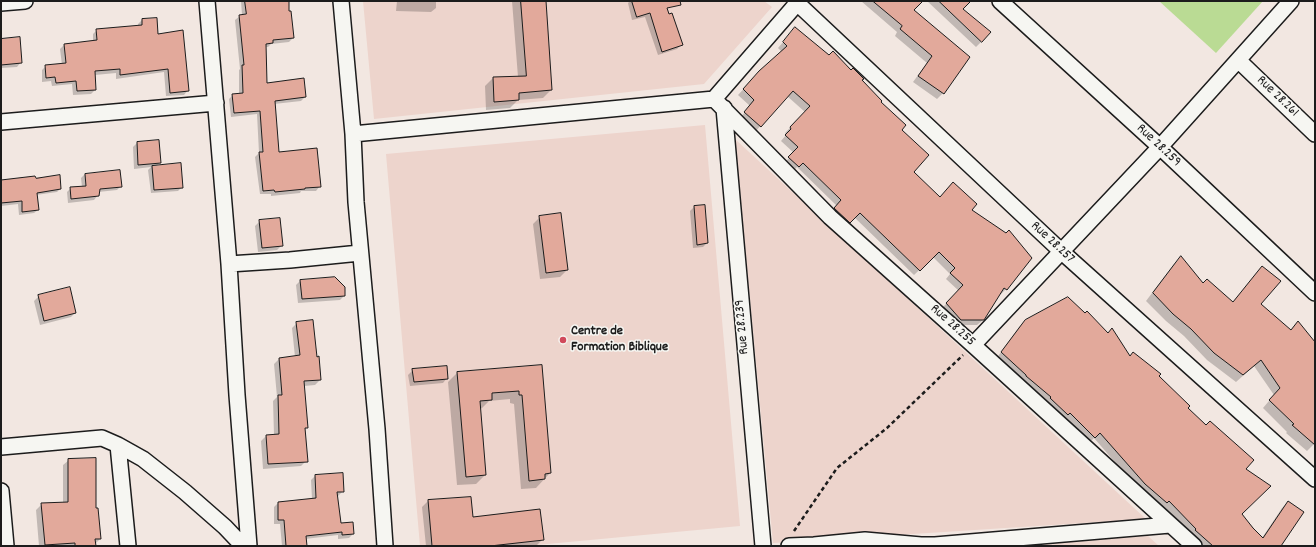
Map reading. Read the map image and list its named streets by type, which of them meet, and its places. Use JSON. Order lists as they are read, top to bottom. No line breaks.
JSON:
{"streets":{"street":["Rue 28.261","Rue 28.259","Rue 28.257","Rue 28.255","Rue 28.239"]},"crossings":[["Rue 28.255","Rue 28.239"]],"places":["Centre de Formation Biblique"]}
